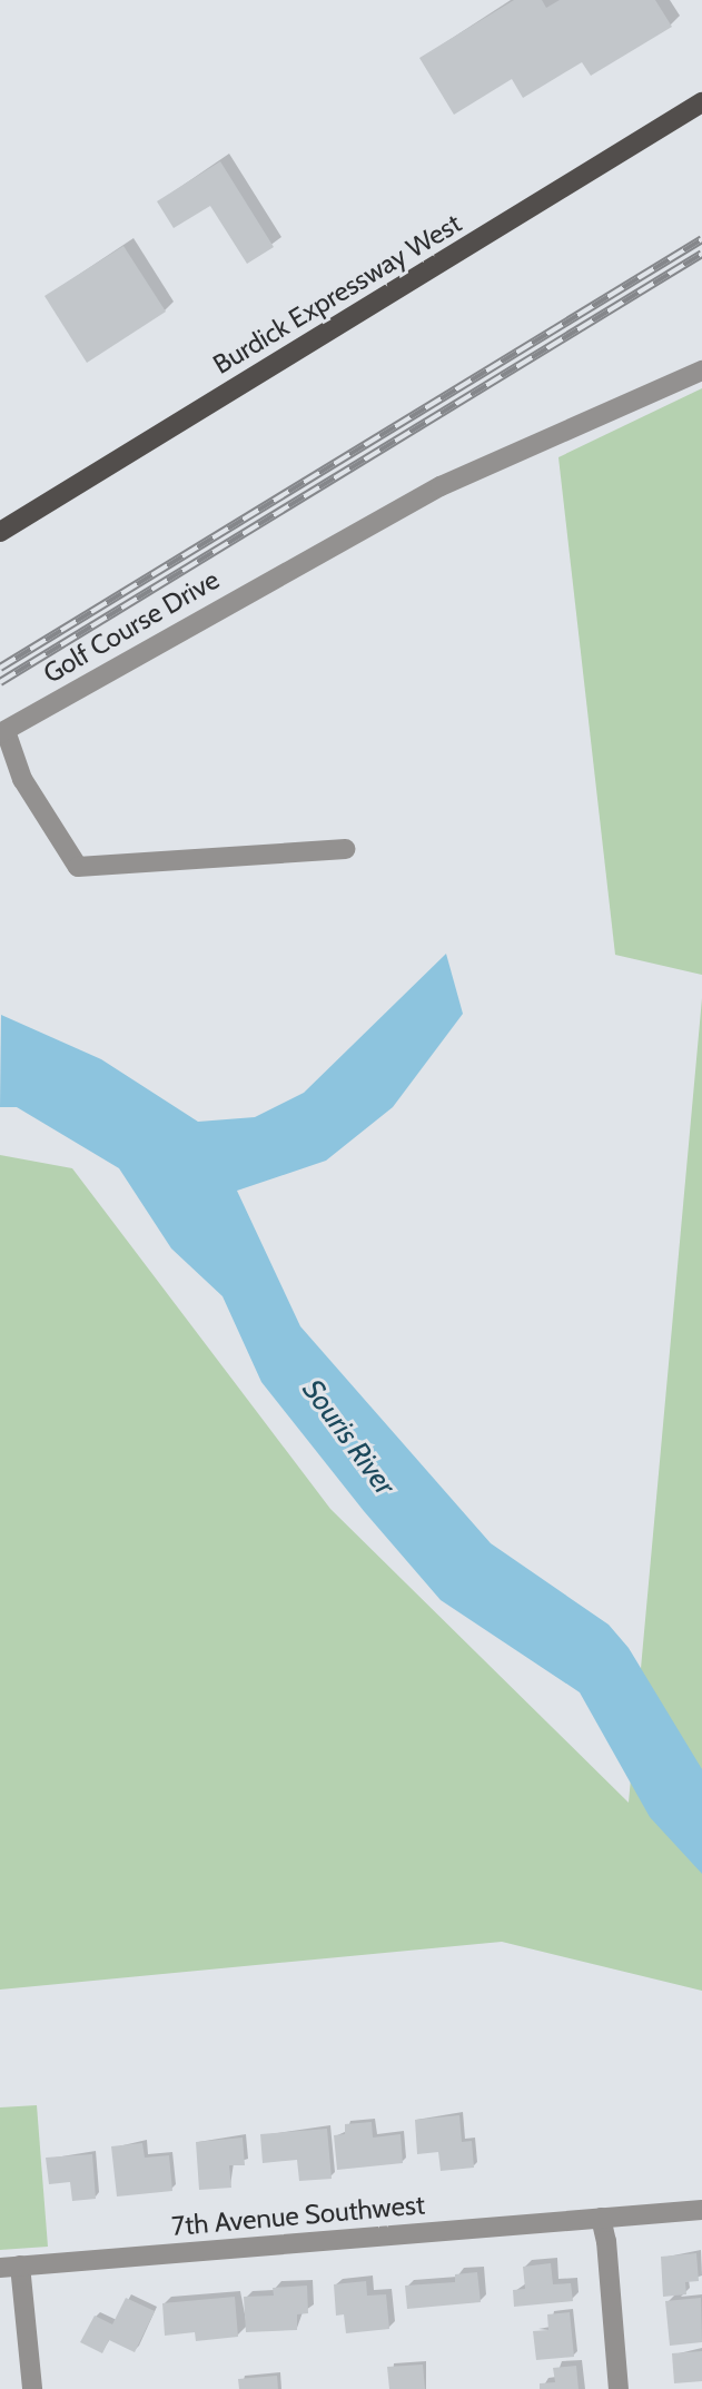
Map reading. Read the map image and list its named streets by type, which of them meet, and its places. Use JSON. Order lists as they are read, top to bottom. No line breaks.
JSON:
{"streets":{"main road":["Burdick Expressway West"],"street":["Golf Course Drive","7th Avenue Southwest"]},"water":["Souris River"]}
